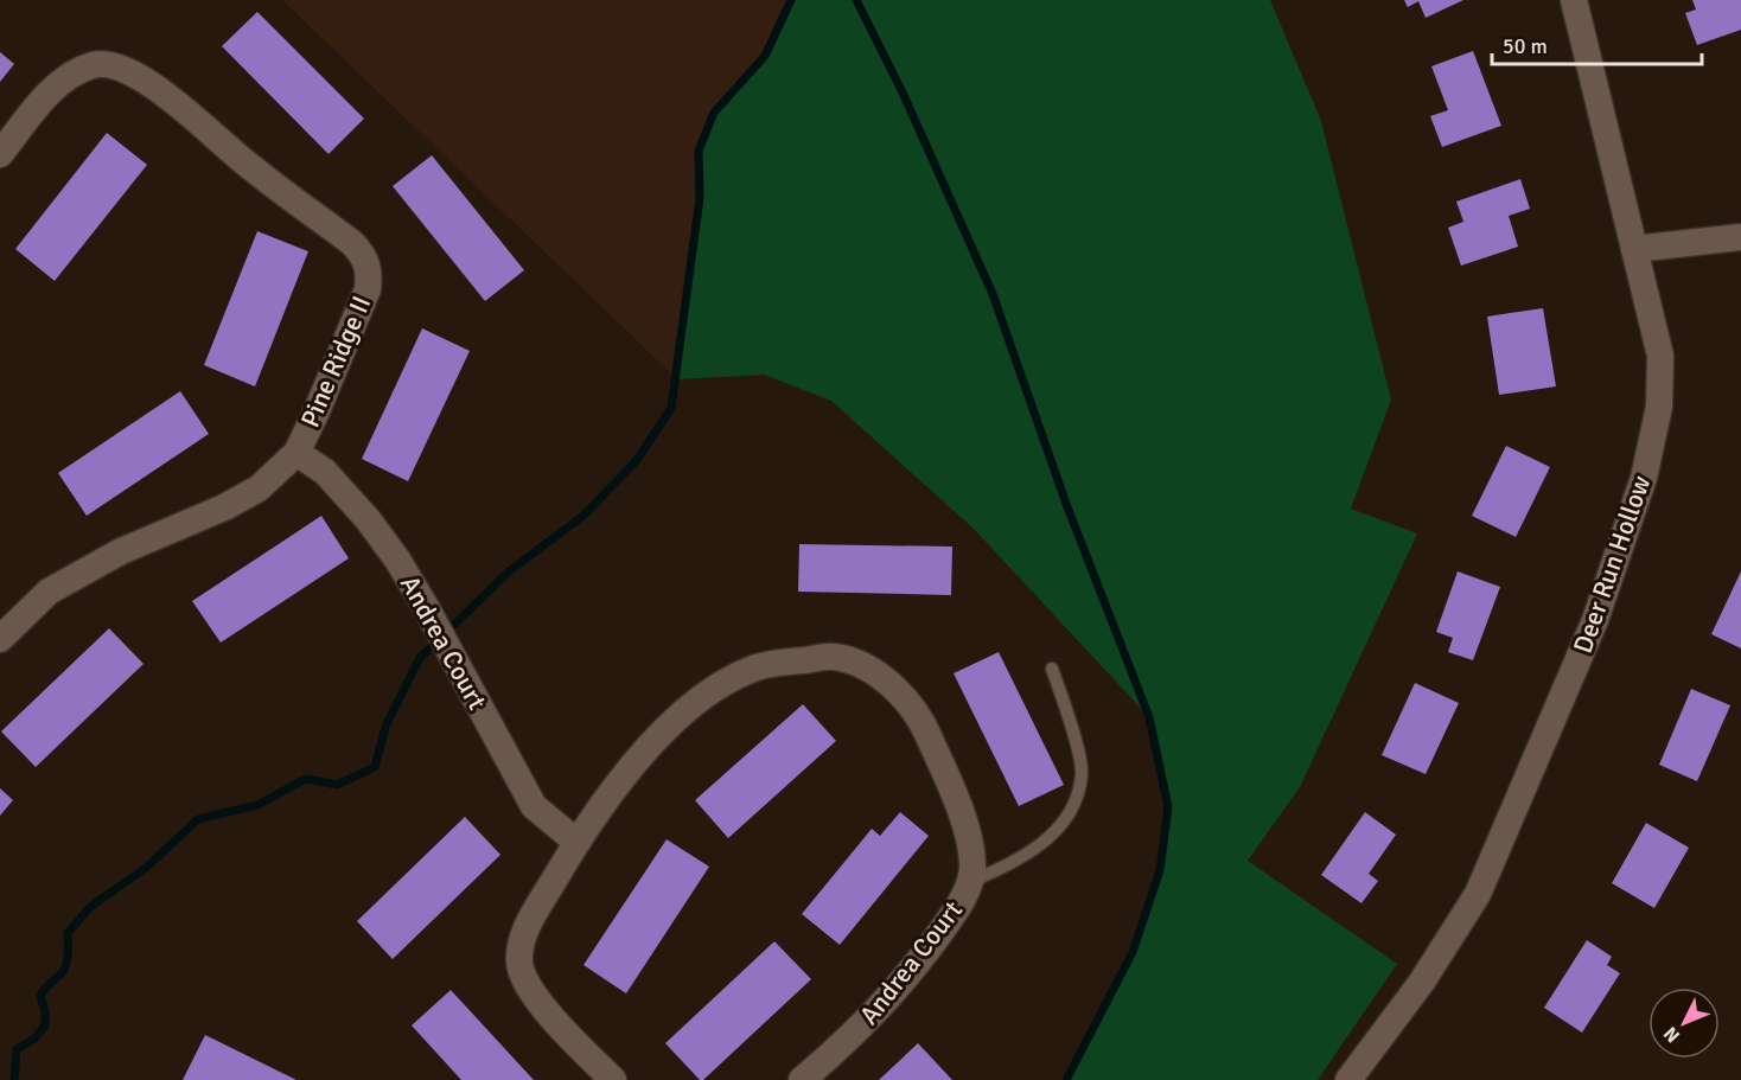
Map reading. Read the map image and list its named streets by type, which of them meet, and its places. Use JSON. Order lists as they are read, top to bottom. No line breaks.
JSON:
{"streets":{"street":["Pine Ridge II","Deer Run Hollow","Andrea Court"]},"crossings":[["Pine Ridge II","Andrea Court"]],"scale_bar":"50 m","north":"bottom left"}
